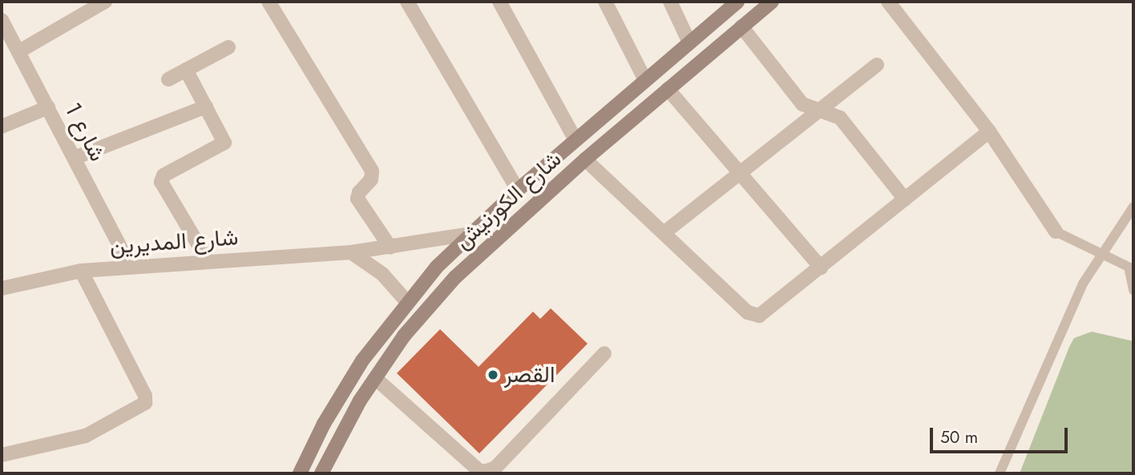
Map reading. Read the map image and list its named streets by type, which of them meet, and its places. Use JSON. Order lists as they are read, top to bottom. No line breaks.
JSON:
{"streets":{"street":["شارع 1","شارع الكورنيش","شارع المديرين"]},"crossings":[["شارع 1","شارع المديرين"],["شارع الكورنيش","شارع المديرين"]],"places":["القصر"],"scale_bar":"50 m"}
